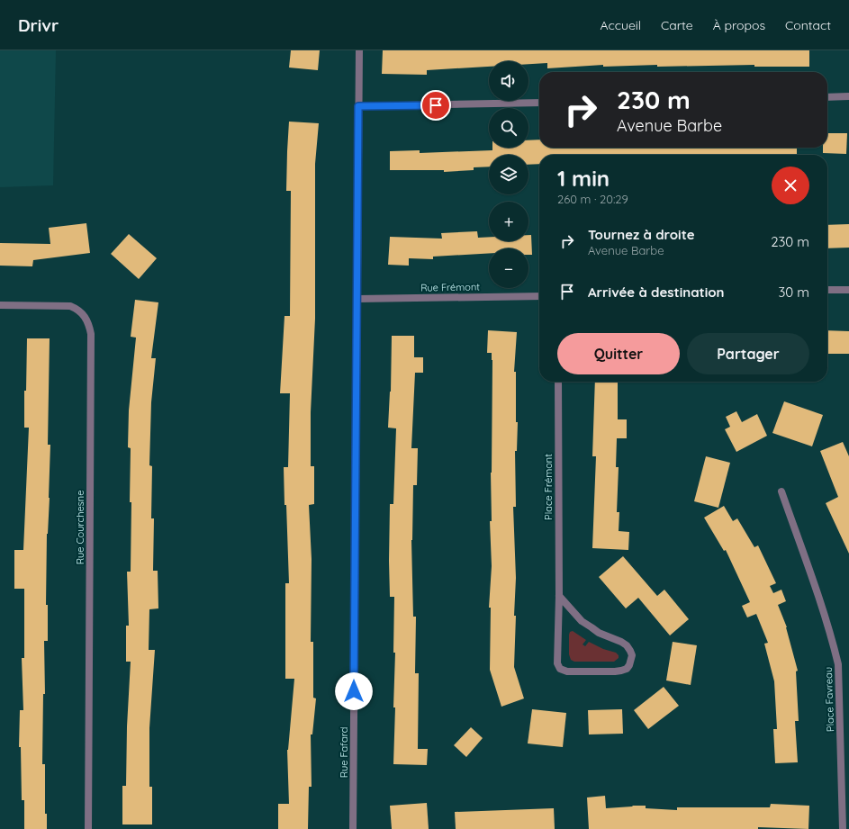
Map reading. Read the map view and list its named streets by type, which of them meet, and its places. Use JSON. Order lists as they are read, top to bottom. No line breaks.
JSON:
{"streets":{"street":["Rue Frémont","Place Frémont","Rue Courchesne","Place Favreau","Rue Fafard"]},"crossings":[["Rue Frémont","Rue Fafard"]],"page":{"header":"Drivr","nav":["Accueil","Carte","À propos","Contact"],"map_buttons":["+","−"],"turn":["230 m","Avenue Barbe"],"heading":["1 min","260 m · 20:29"],"list":[{"name":"Tournez à droite","note":"Avenue Barbe","value":"230 m"},{"name":"Arrivée à destination","value":"30 m"}],"buttons":["Quitter","Partager"]}}
